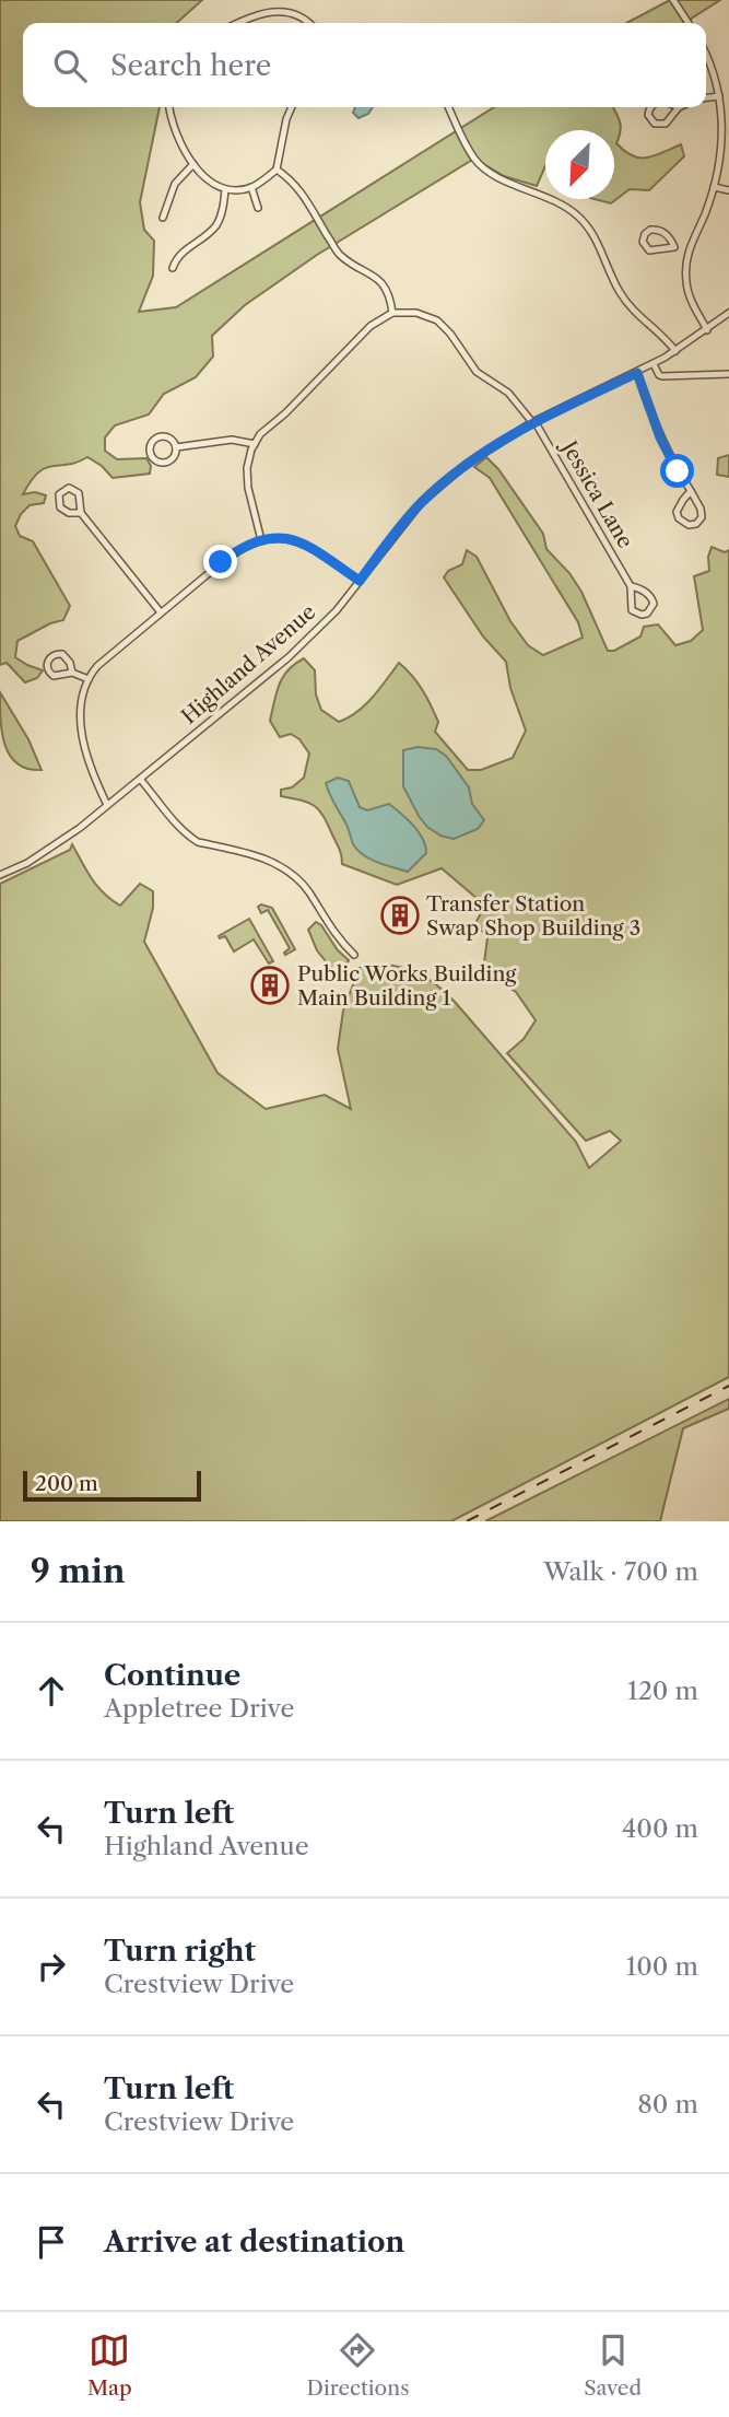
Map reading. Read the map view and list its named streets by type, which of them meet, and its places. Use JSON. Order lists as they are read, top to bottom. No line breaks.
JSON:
{"streets":{"street":["Jessica Lane","Highland Avenue"]},"crossings":[["Jessica Lane","Highland Avenue"]],"places":{"building":["Transfer Station Swap Shop Building 3","Public Works Building Main Building 1"]},"scale_bar":"200 m","north":"bottom left","page":{"search":"Search here","scale":"200 m","heading":["9 min","Walk · 700 m"],"list":[["Continue","Appletree Drive","120 m"],["Turn left","Highland Avenue","400 m"],["Turn right","Crestview Drive","100 m"],["Turn left","Crestview Drive","80 m"],"Arrive at destination"],"nav":["Map","Directions","Saved"]}}
